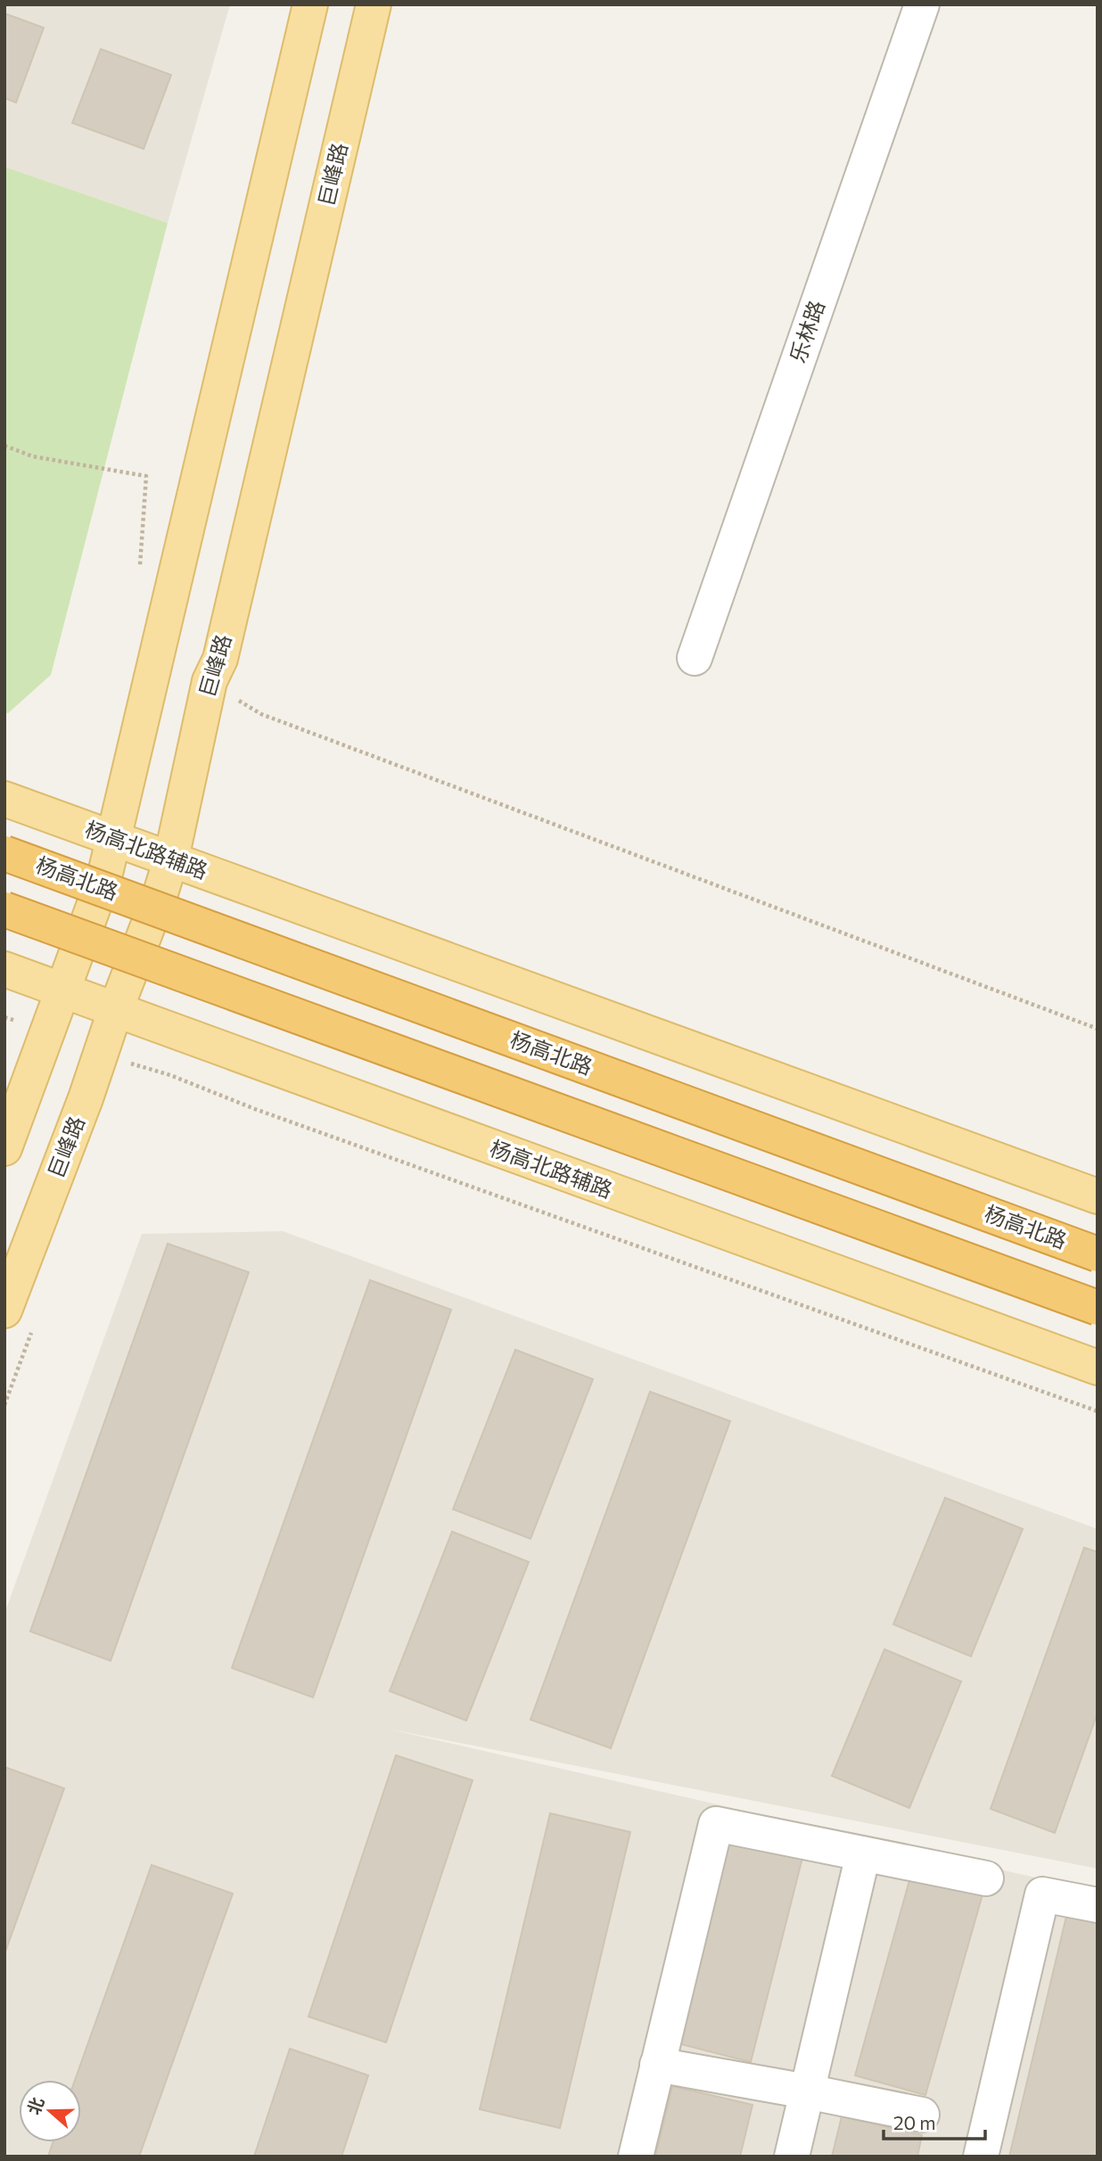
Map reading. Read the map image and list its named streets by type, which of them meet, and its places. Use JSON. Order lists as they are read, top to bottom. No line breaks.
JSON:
{"streets":{"highway":["杨高北路"],"main road":["巨峰路","杨高北路辅路"],"street":["乐林路"]},"crossings":[["巨峰路","杨高北路辅路"]],"scale_bar":"20 m","north":"left"}
